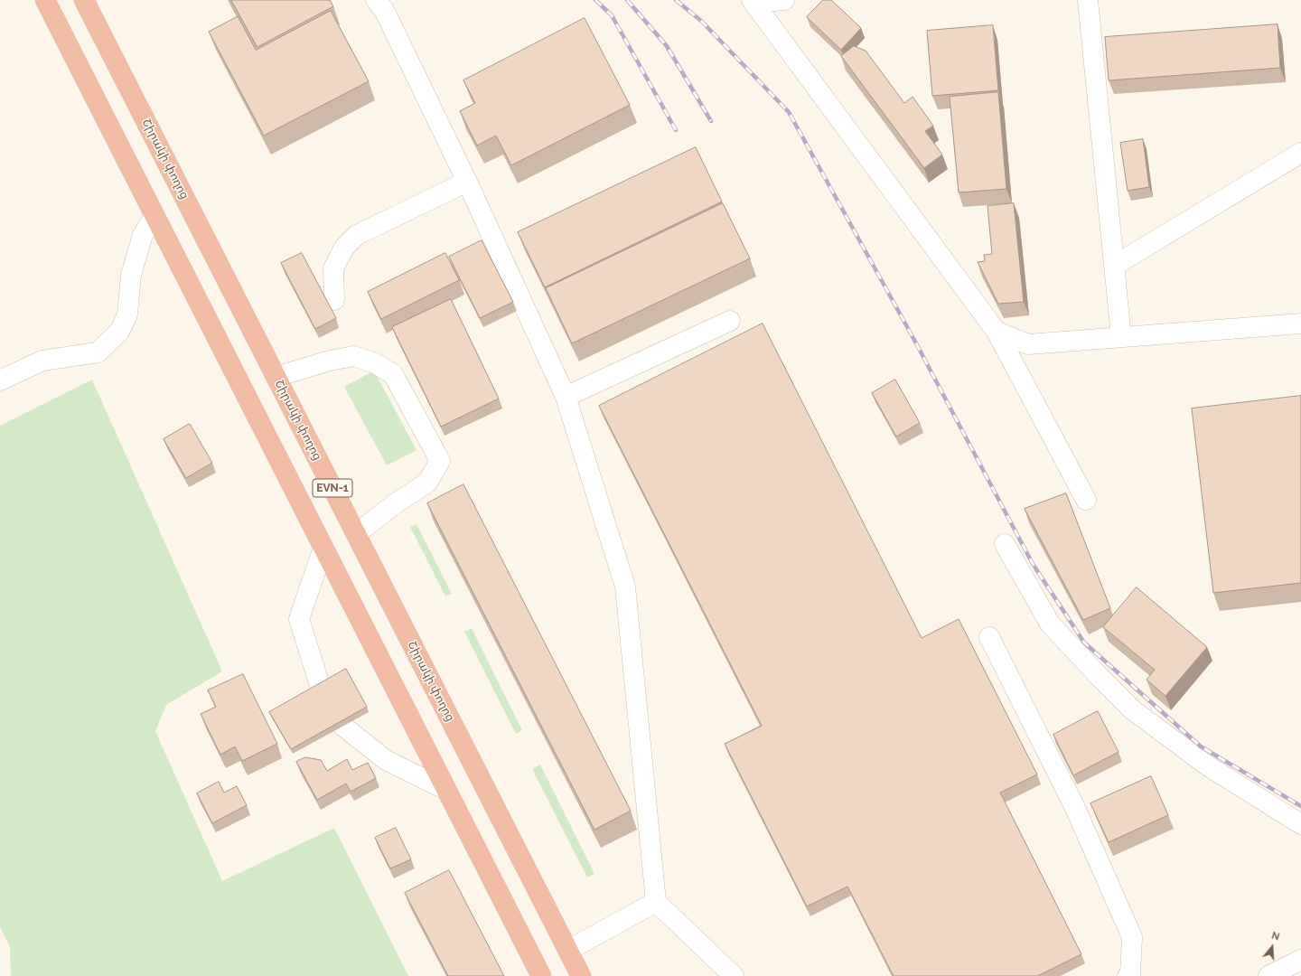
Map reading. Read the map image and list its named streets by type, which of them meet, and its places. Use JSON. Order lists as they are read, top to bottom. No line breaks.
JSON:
{"streets":{"highway":["Շիրակի փողոց","EVN-1"]},"north":"top"}
